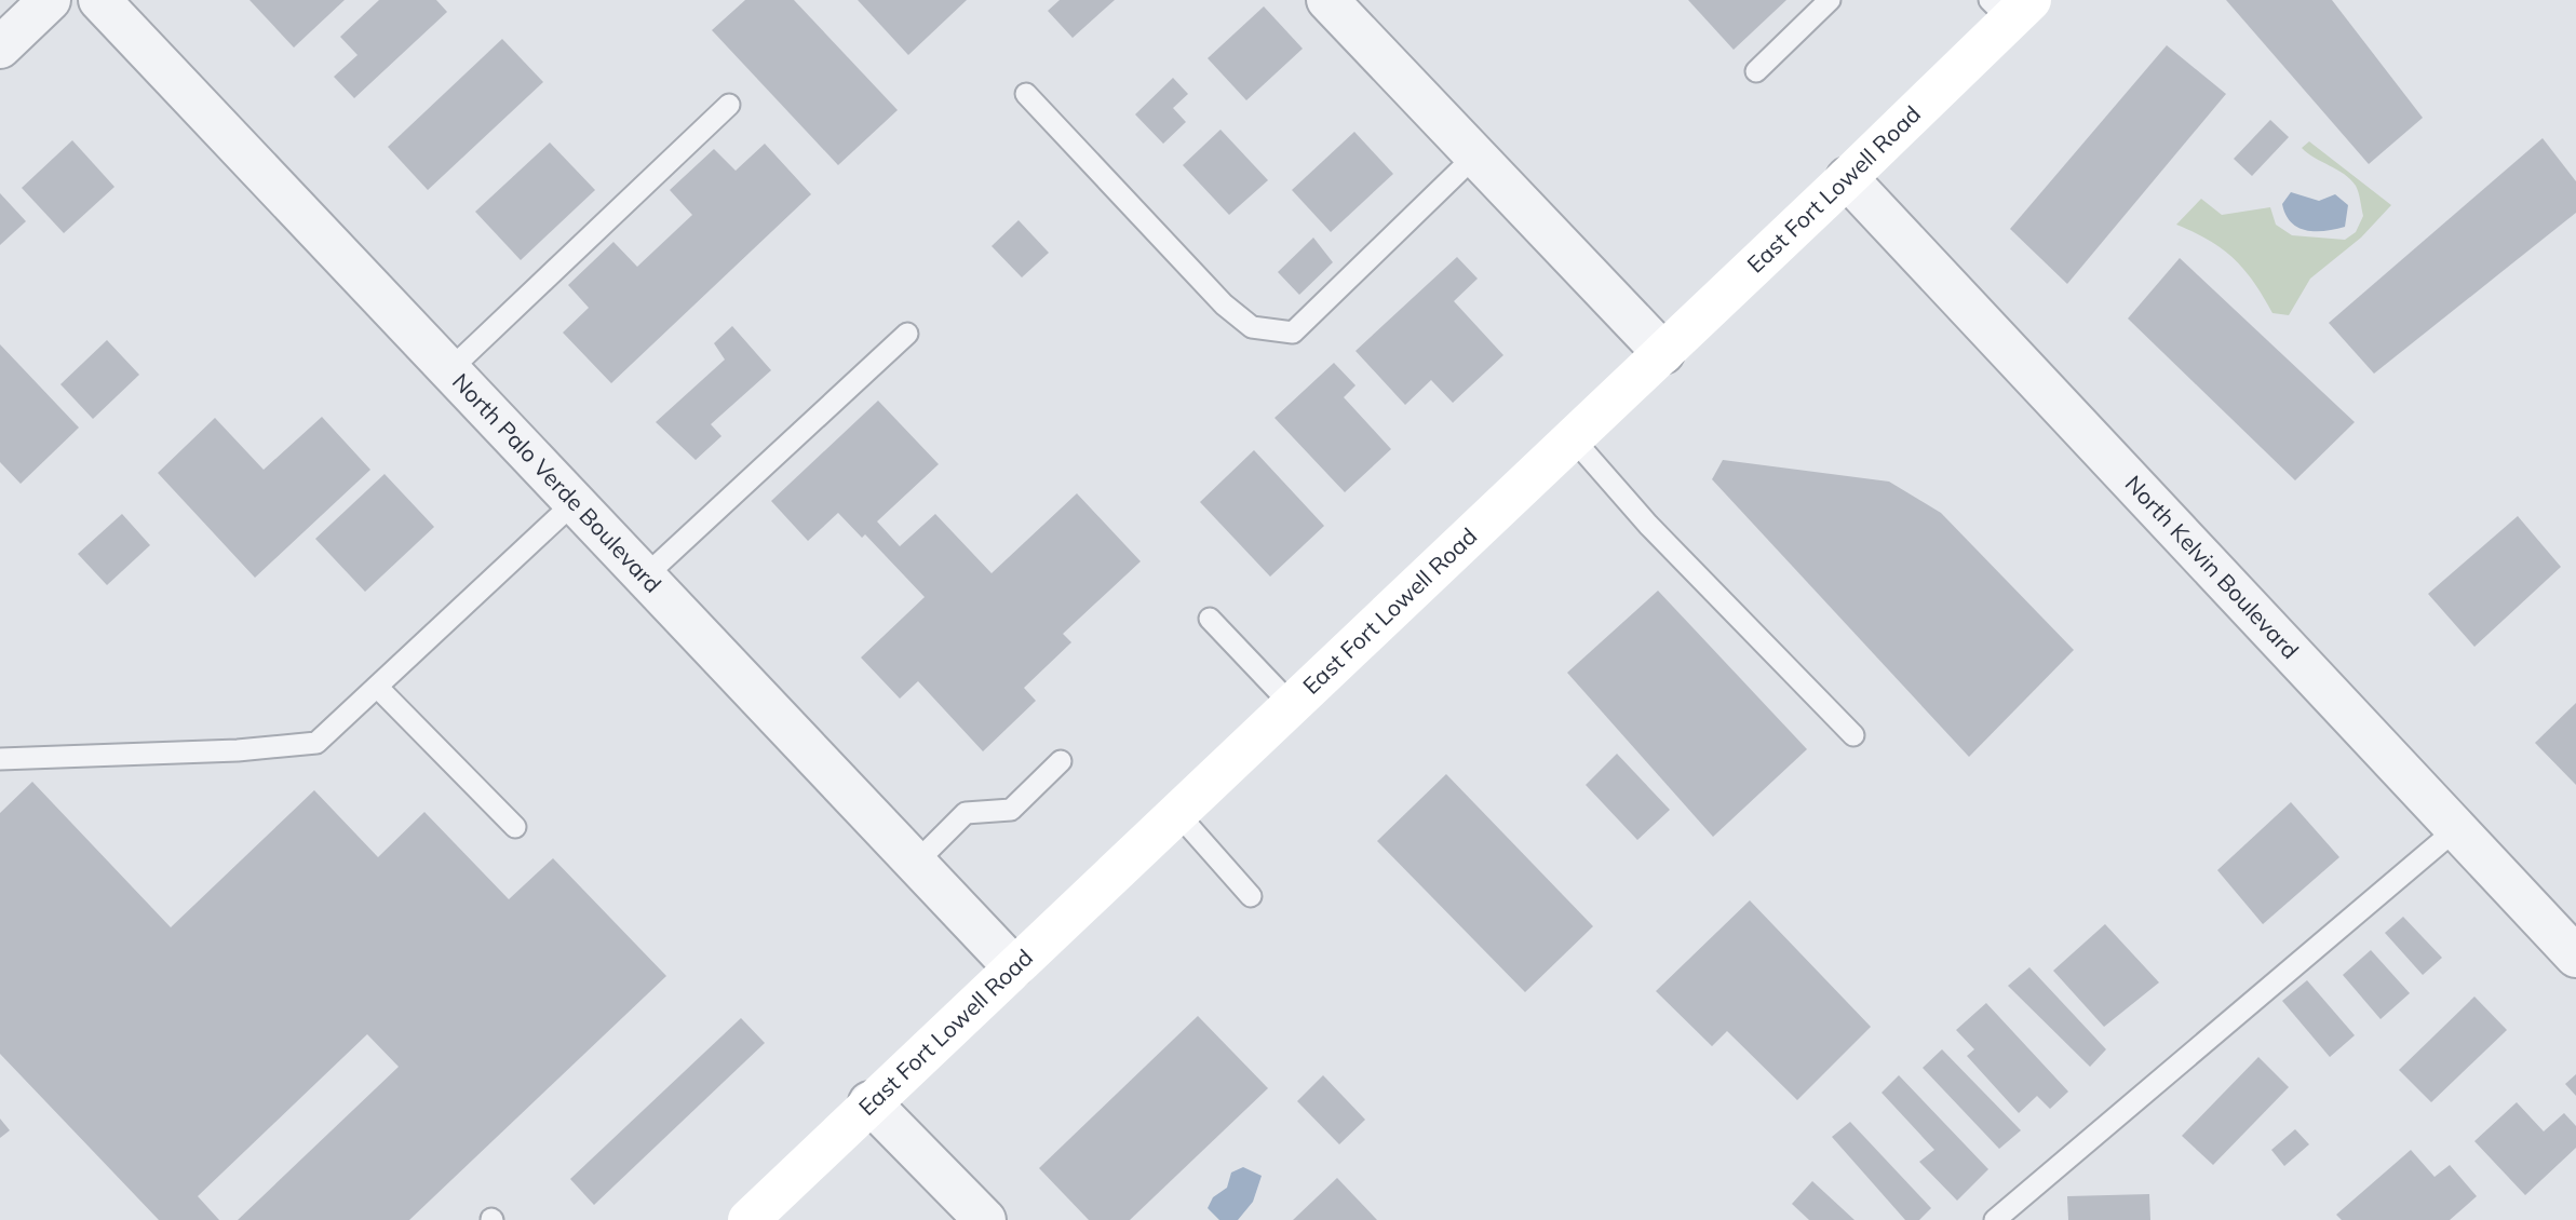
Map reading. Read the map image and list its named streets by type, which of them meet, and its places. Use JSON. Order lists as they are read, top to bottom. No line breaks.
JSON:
{"streets":{"main road":["East Fort Lowell Road"],"street":["North Palo Verde Boulevard","North Kelvin Boulevard"]},"crossings":[["East Fort Lowell Road","North Palo Verde Boulevard"],["East Fort Lowell Road","North Kelvin Boulevard"]]}
